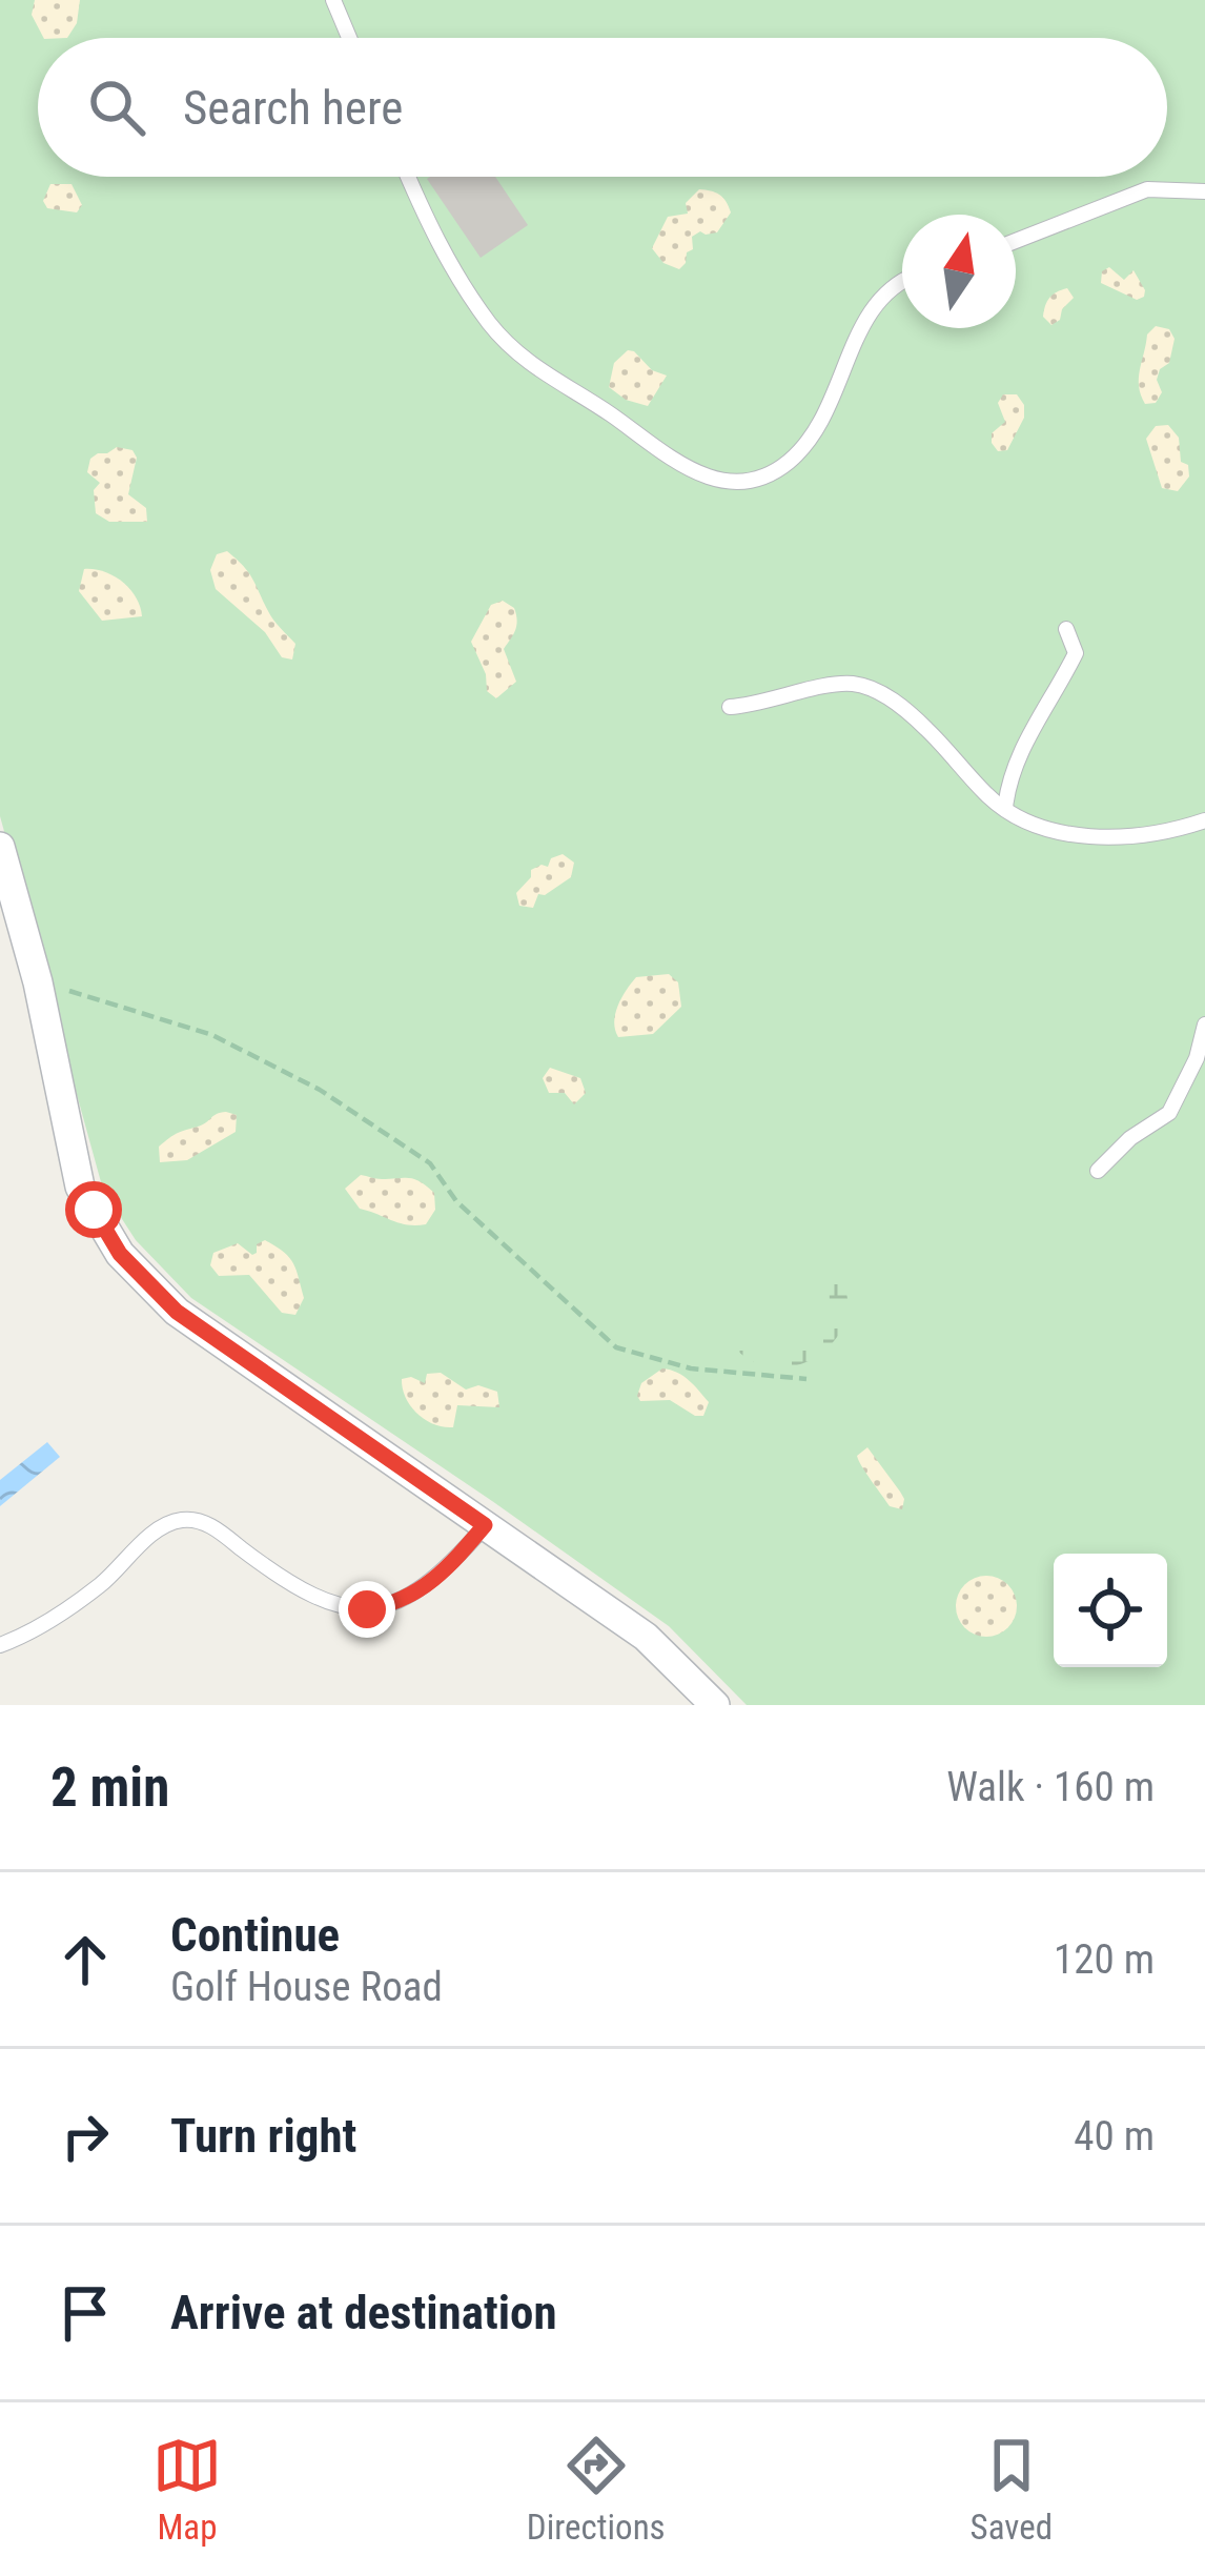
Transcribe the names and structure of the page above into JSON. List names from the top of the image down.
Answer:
{
  "north": "top",
  "page": {
    "search": "Search here",
    "heading": ["2 min", "Walk · 160 m"],
    "list": [
      ["Continue", "Golf House Road", "120 m"],
      ["Turn right", "40 m"],
      "Arrive at destination"
    ],
    "nav": ["Map", "Directions", "Saved"]
  }
}
